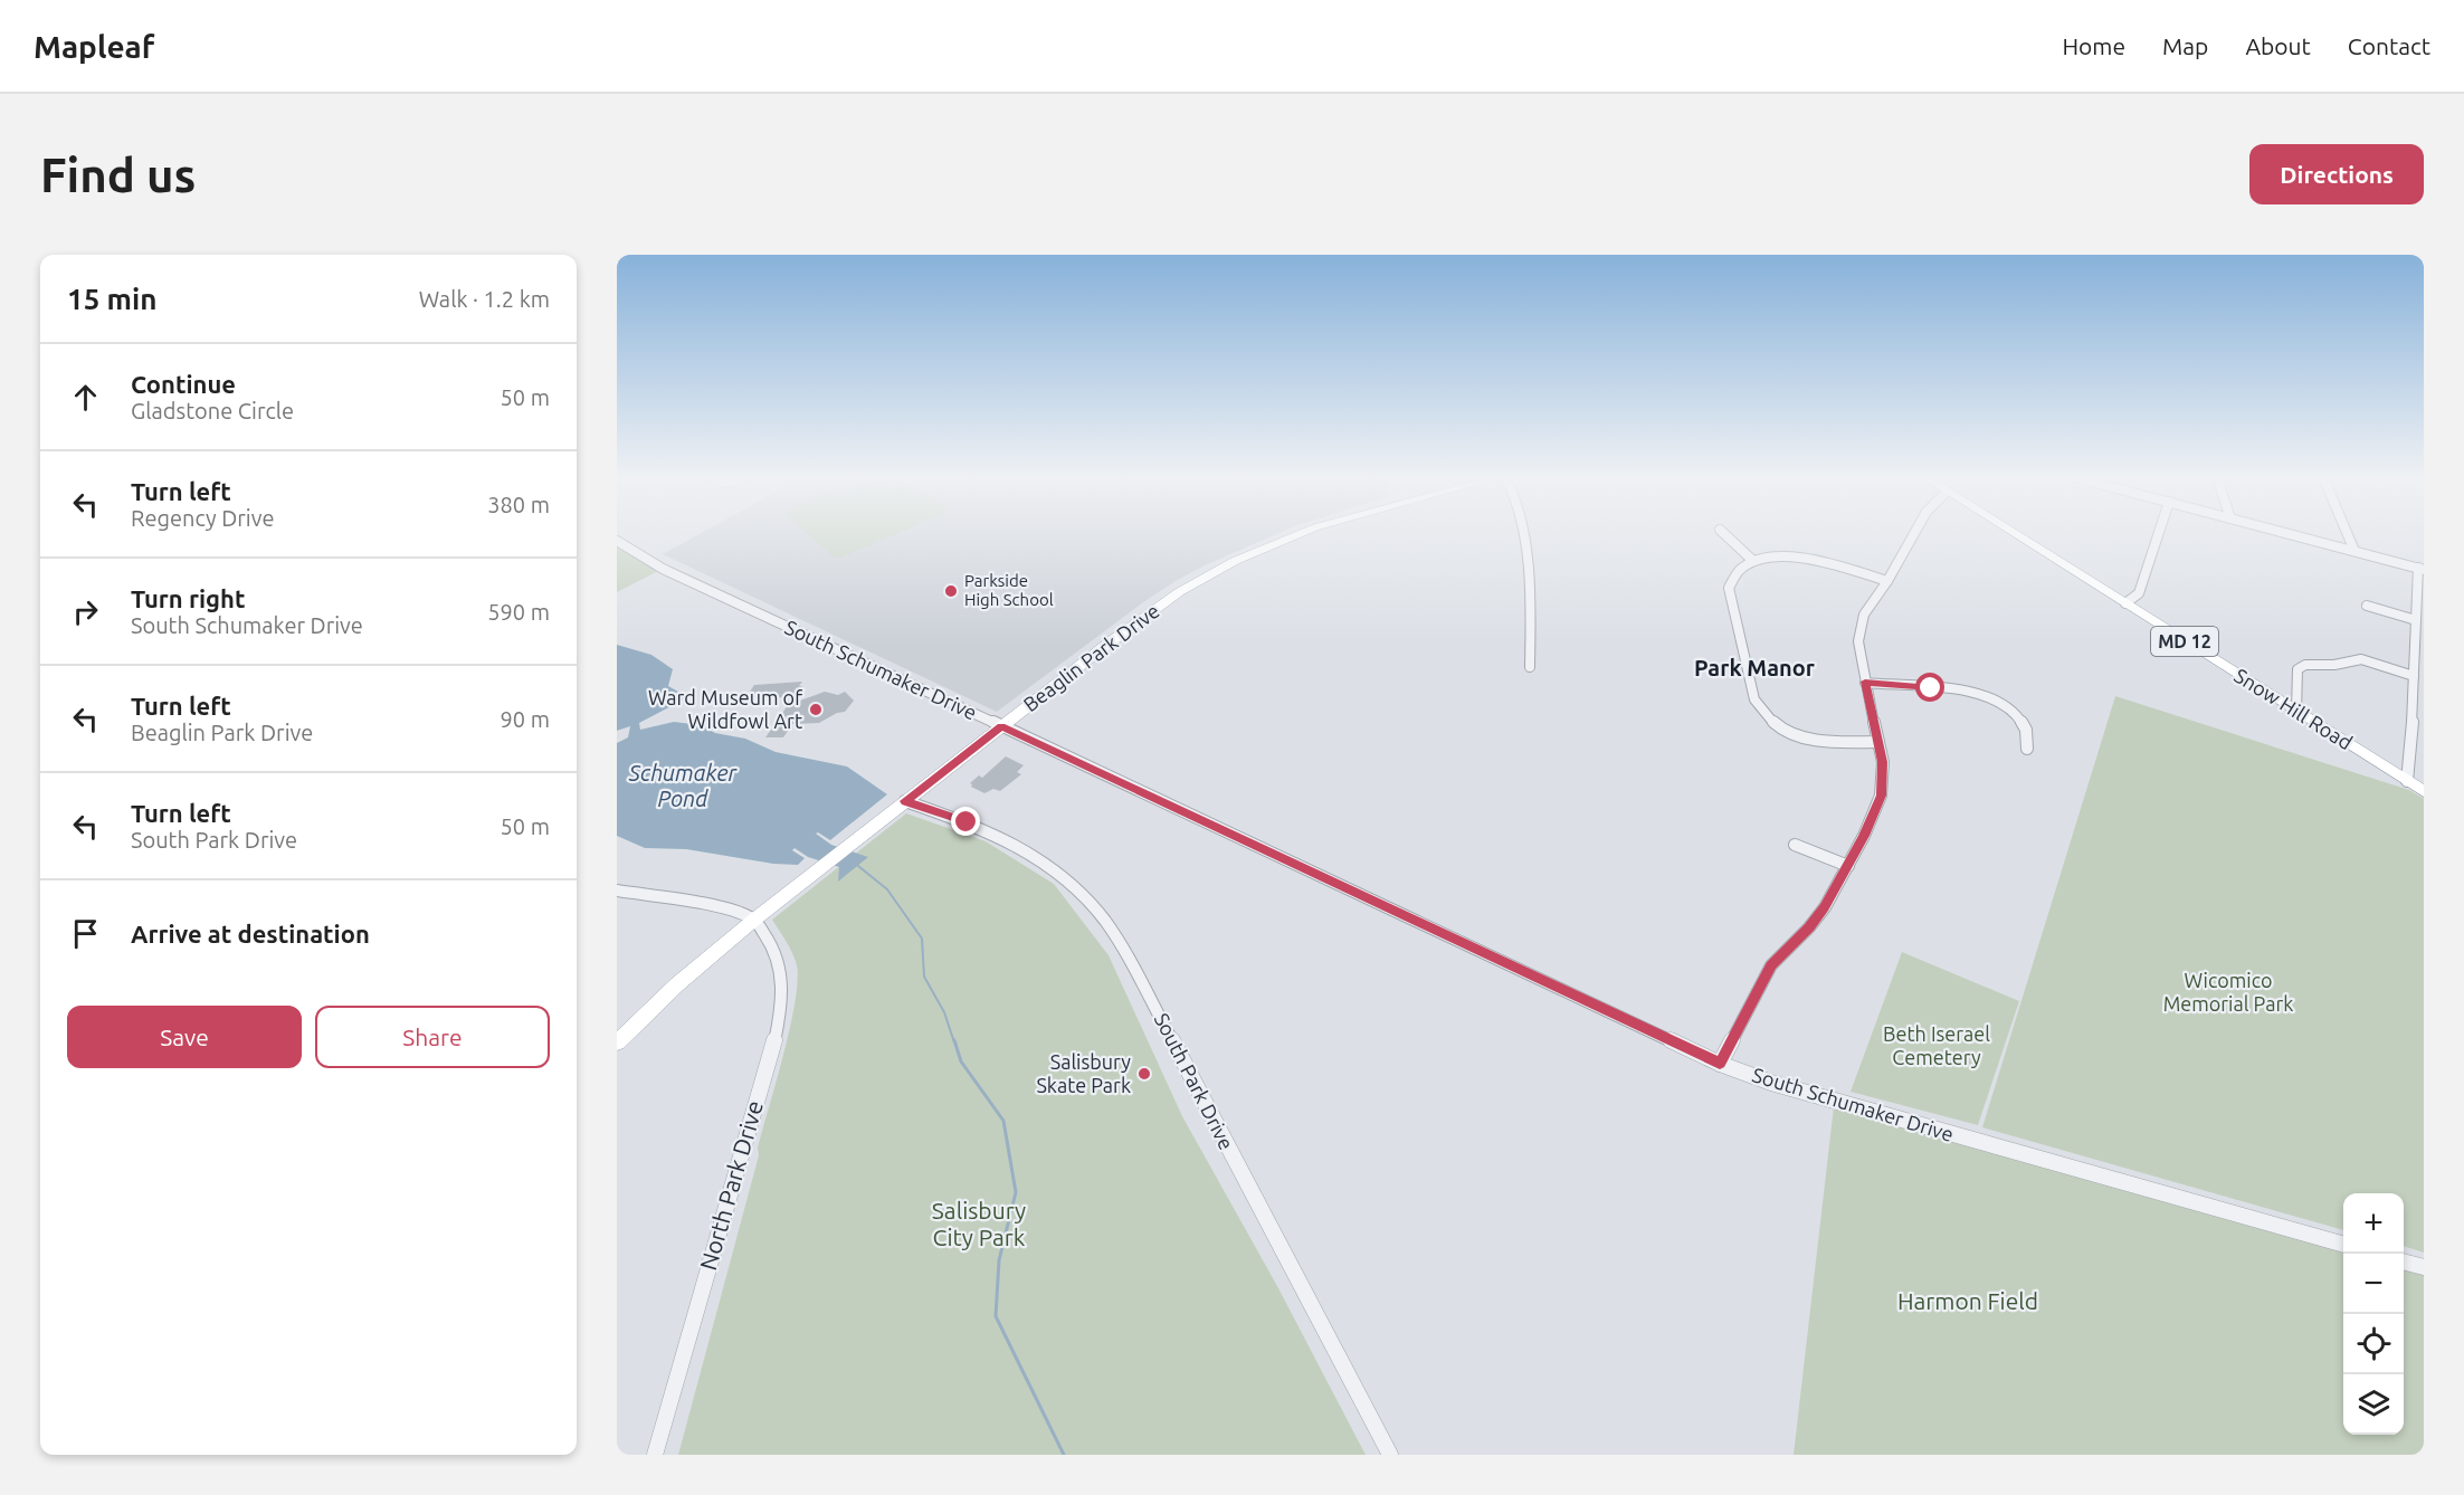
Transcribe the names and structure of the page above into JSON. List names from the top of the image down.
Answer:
{
  "streets": {
    "main road": ["MD 12", "Beaglin Park Drive", "Snow Hill Road"],
    "street": ["South Schumaker Drive", "South Park Drive", "North Park Drive"]
  },
  "crossings": [
    ["Beaglin Park Drive", "South Schumaker Drive"],
    ["Beaglin Park Drive", "South Park Drive"],
    ["Beaglin Park Drive", "North Park Drive"]
  ],
  "districts": ["Park Manor"],
  "water": ["Schumaker Pond"],
  "parks": [
    "Wicomico Memorial Park",
    "Beth Iserael Cemetery",
    "Salisbury City Park",
    "Harmon Field"
  ],
  "places": ["Parkside High School", "Ward Museum of Wildfowl Art", "Salisbury Skate Park"],
  "page": {
    "header": "Mapleaf",
    "nav": [
      "Home",
      "Map",
      "About",
      "Contact"
    ],
    "buttons": [
      "Directions",
      ["Save", "Share"]
    ],
    "title": "Find us",
    "heading": ["15 min", "Walk · 1.2 km"],
    "list": [
      ["Continue", "Gladstone Circle", "50 m"],
      ["Turn left", "Regency Drive", "380 m"],
      ["Turn right", "South Schumaker Drive", "590 m"],
      ["Turn left", "Beaglin Park Drive", "90 m"],
      ["Turn left", "South Park Drive", "50 m"],
      "Arrive at destination"
    ],
    "map_buttons": ["+", "−"]
  }
}
